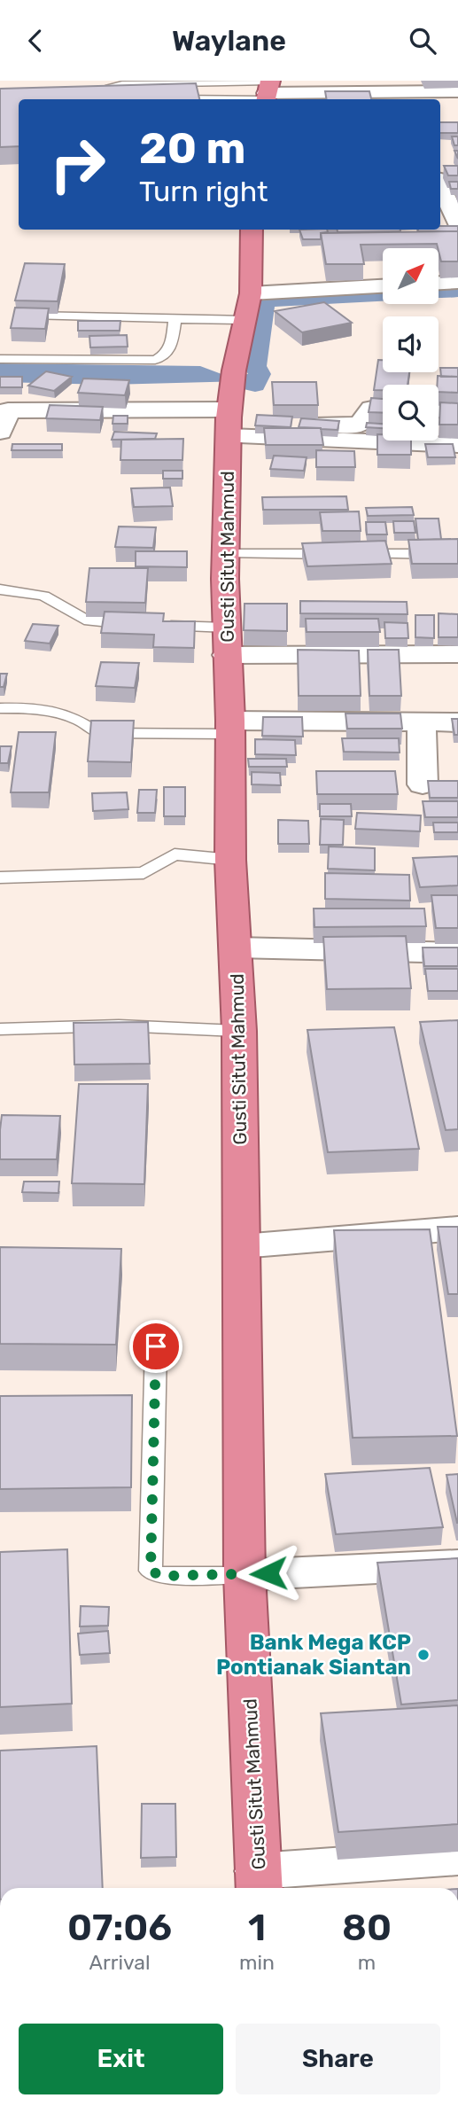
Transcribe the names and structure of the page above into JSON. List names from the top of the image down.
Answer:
{
  "streets": {
    "highway": ["Gusti Situt Mahmud"]
  },
  "places": ["Bank Mega KCP Pontianak Siantan"],
  "north": "top right",
  "page": {
    "header": "Waylane",
    "turn": ["20 m", "Turn right"],
    "eta": [
      "07:06",
      "Arrival",
      "1",
      "min",
      "80",
      "m"
    ],
    "buttons": ["Exit", "Share"]
  }
}
